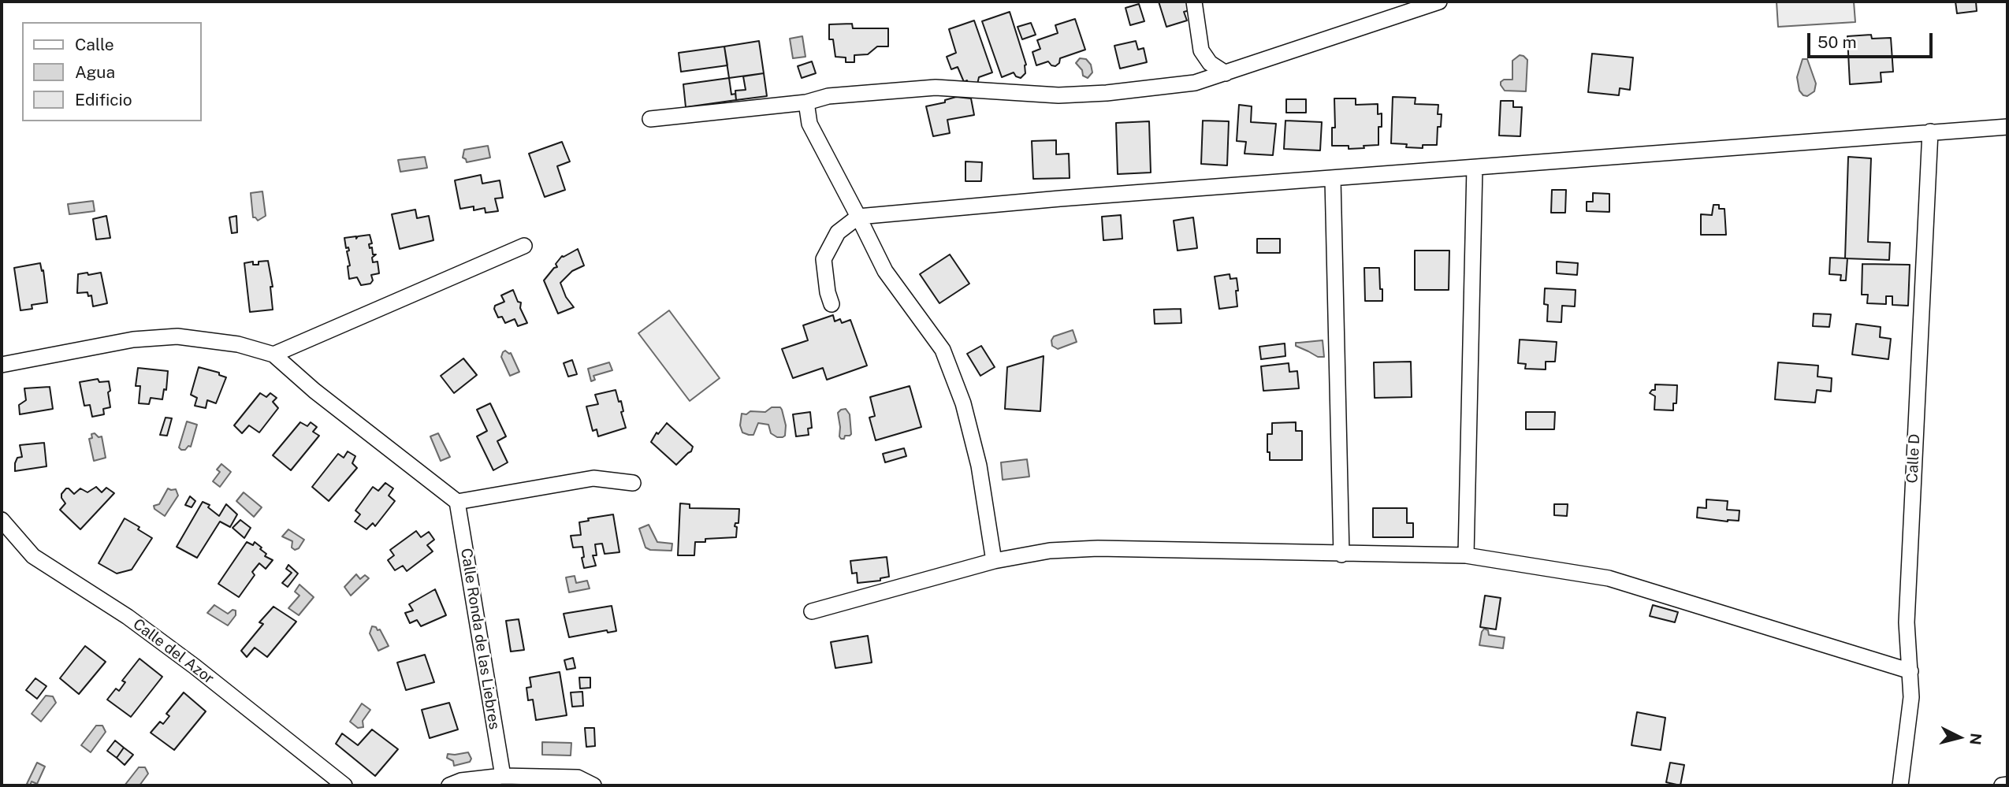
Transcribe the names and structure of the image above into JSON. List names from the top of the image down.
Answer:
{
  "streets": {
    "street": ["Calle D", "Calle Ronda de las Liebres", "Calle del Azor"]
  },
  "legend": ["Calle", "Agua", "Edificio"],
  "scale_bar": "50 m",
  "north": "right"
}
